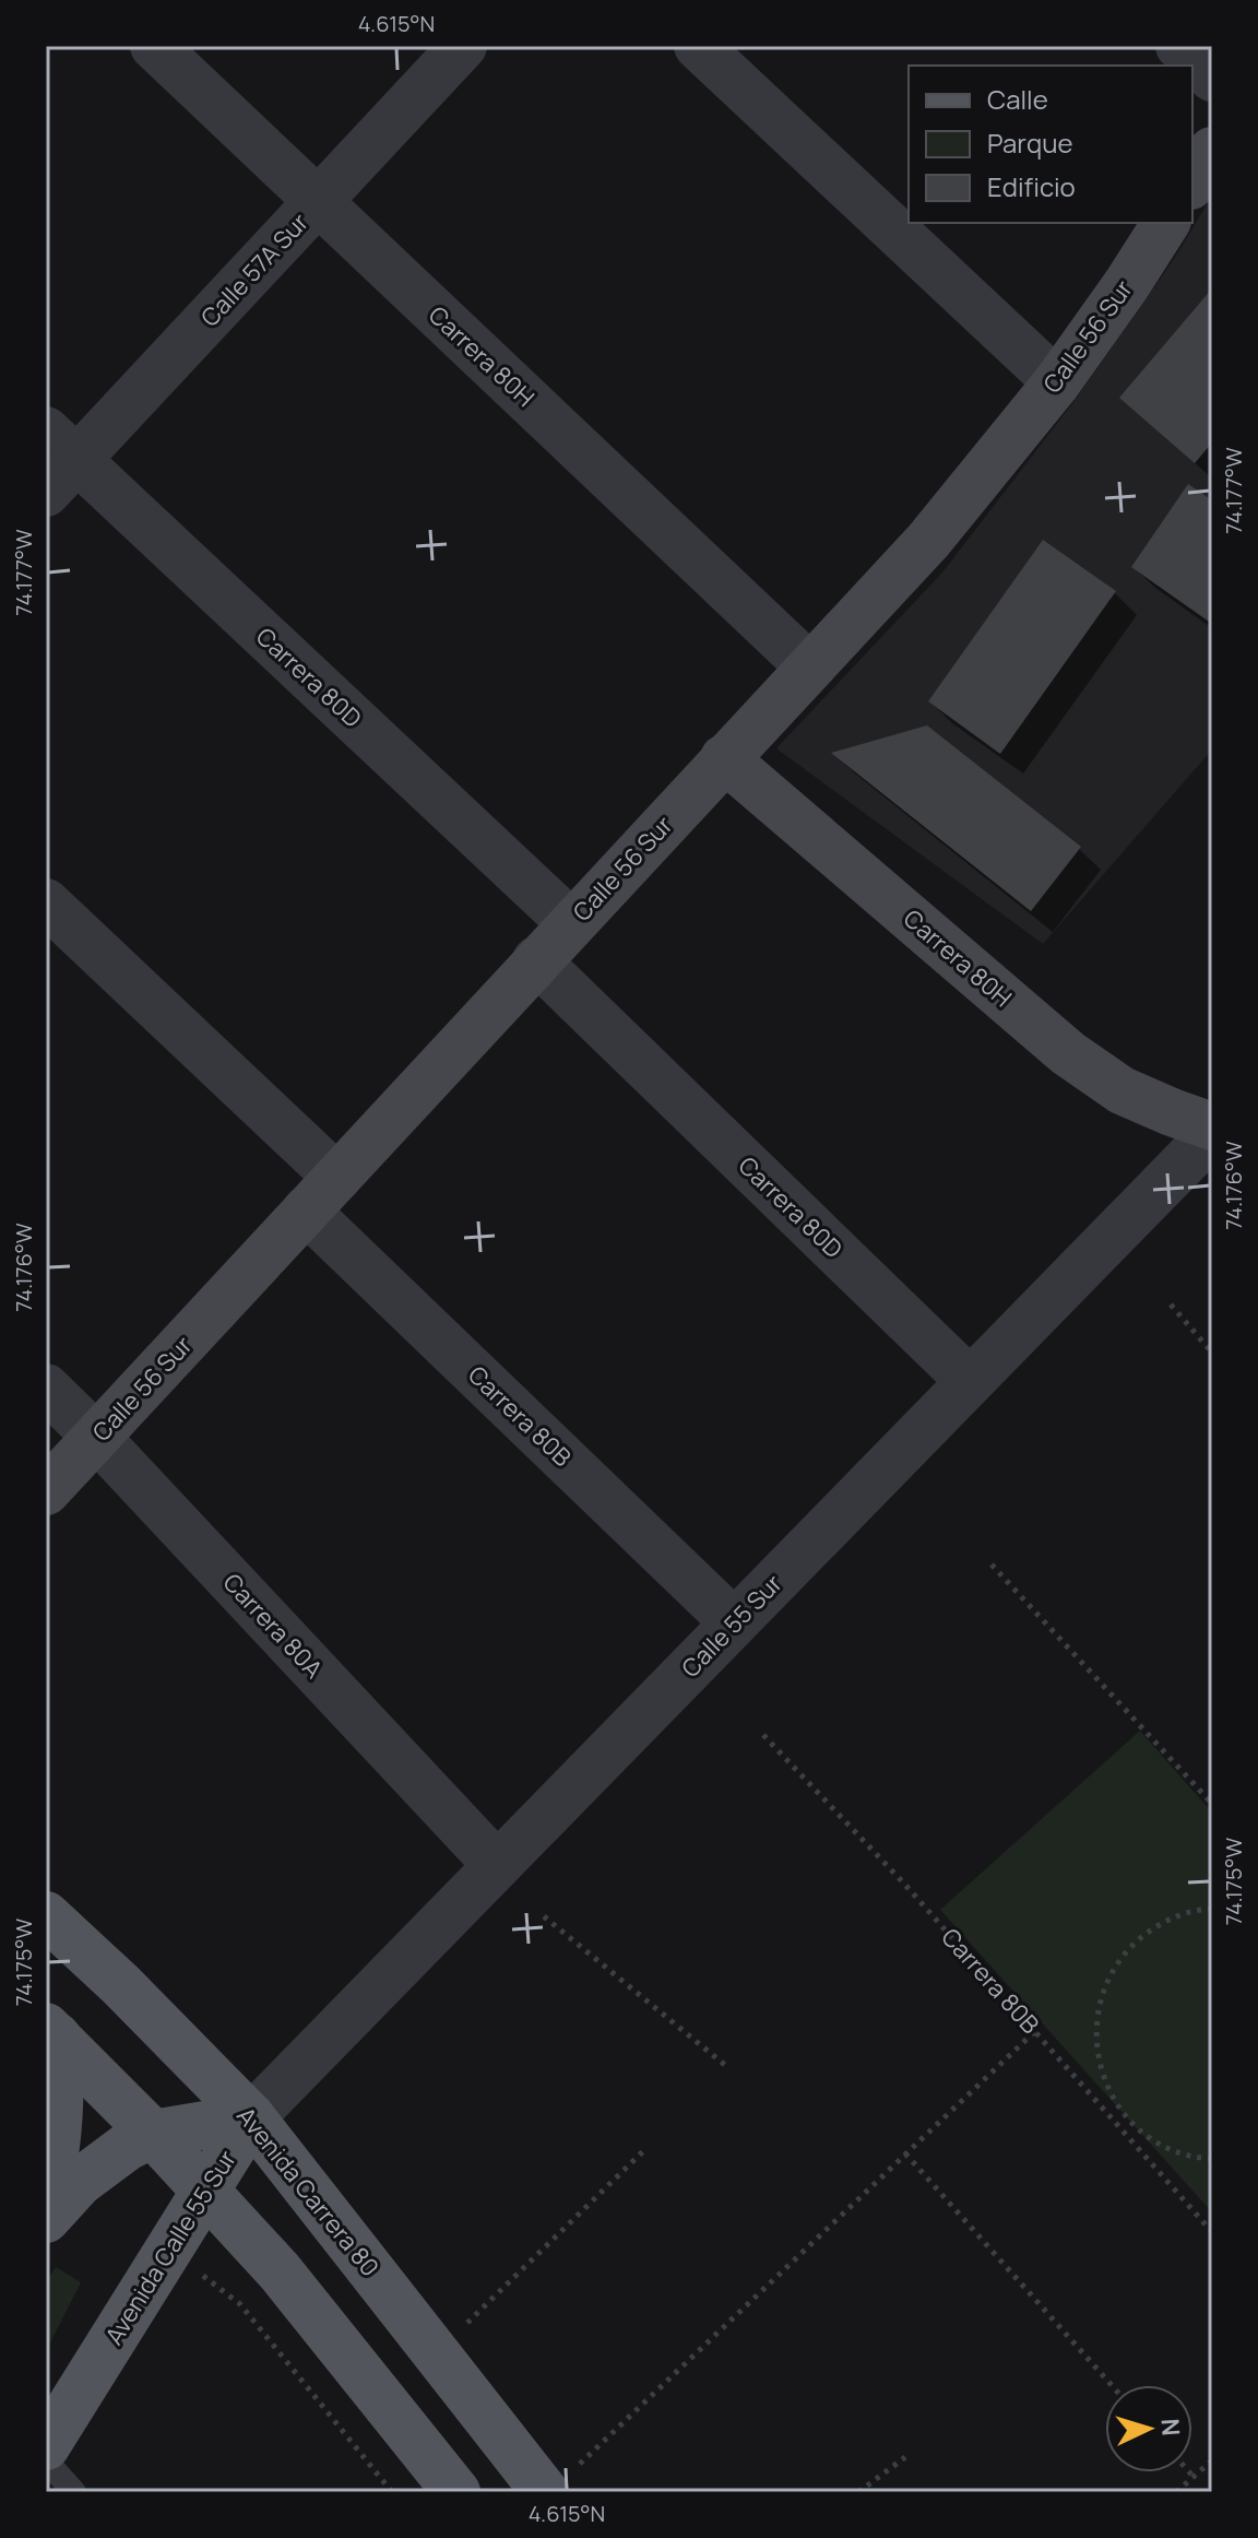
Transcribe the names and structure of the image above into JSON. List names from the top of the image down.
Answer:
{
  "streets": {
    "main road": ["Avenida Carrera 80", "Avenida Calle 55 Sur"],
    "street": [
      "Calle 57A Sur",
      "Calle 56 Sur",
      "Carrera 80H",
      "Carrera 80D",
      "Carrera 80B",
      "Carrera 80A",
      "Calle 55 Sur"
    ]
  },
  "crossings": [
    ["Calle 57A Sur", "Carrera 80H"],
    ["Calle 57A Sur", "Carrera 80D"],
    ["Calle 56 Sur", "Carrera 80H"],
    ["Calle 56 Sur", "Carrera 80D"],
    ["Calle 56 Sur", "Carrera 80B"],
    ["Calle 56 Sur", "Carrera 80A"],
    ["Carrera 80D", "Calle 55 Sur"],
    ["Carrera 80B", "Calle 55 Sur"],
    ["Carrera 80A", "Calle 55 Sur"],
    ["Calle 55 Sur", "Avenida Carrera 80"],
    ["Calle 55 Sur", "Avenida Calle 55 Sur"],
    ["Avenida Carrera 80", "Avenida Calle 55 Sur"]
  ],
  "legend": ["Calle", "Parque", "Edificio"],
  "north": "right",
  "coordinates": [
    "4.615°N",
    "74.177°W",
    "74.176°W",
    "74.175°W"
  ]
}
